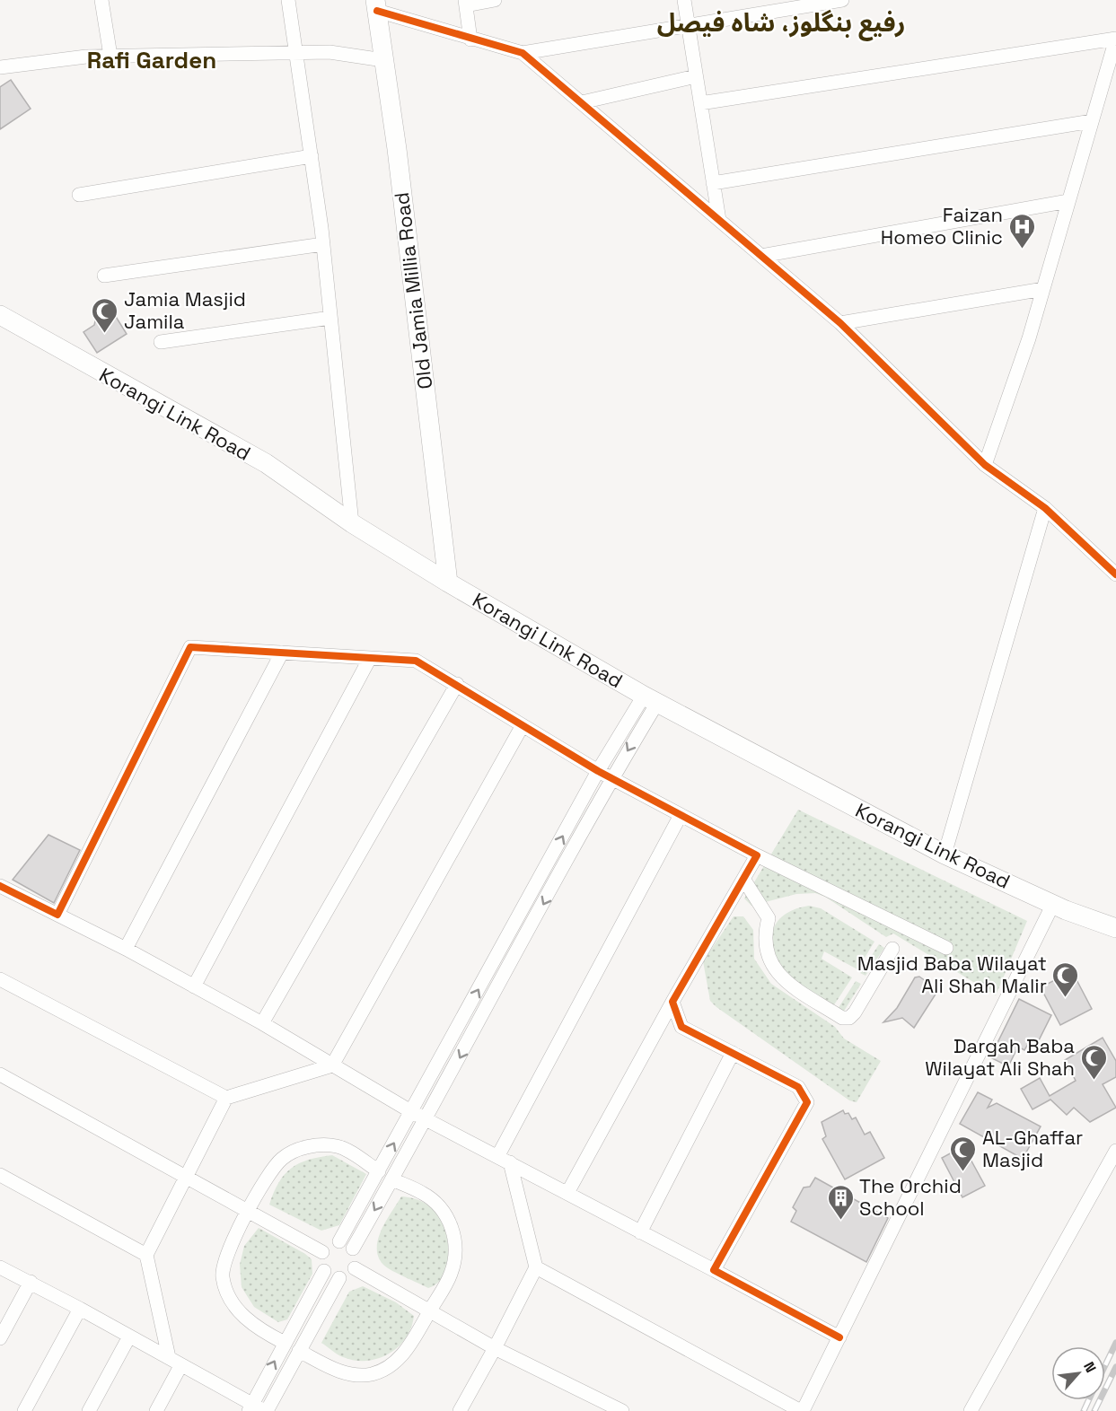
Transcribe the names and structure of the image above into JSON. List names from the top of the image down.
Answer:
{
  "streets": {
    "main road": ["Old Jamia Millia Road", "Korangi Link Road"]
  },
  "crossings": [
    ["Old Jamia Millia Road", "Korangi Link Road"]
  ],
  "districts": ["رفیع بنگلوز، شاہ فیصل", "Rafi Garden"],
  "places": {
    "hospital": ["Faizan Homeo Clinic"],
    "mosque": [
      "Jamia Masjid Jamila",
      "Masjid Baba Wilayat Ali Shah Malir",
      "Dargah Baba Wilayat Ali Shah",
      "AL-Ghaffar Masjid"
    ],
    "building": ["The Orchid School"]
  },
  "north": "top right"
}
